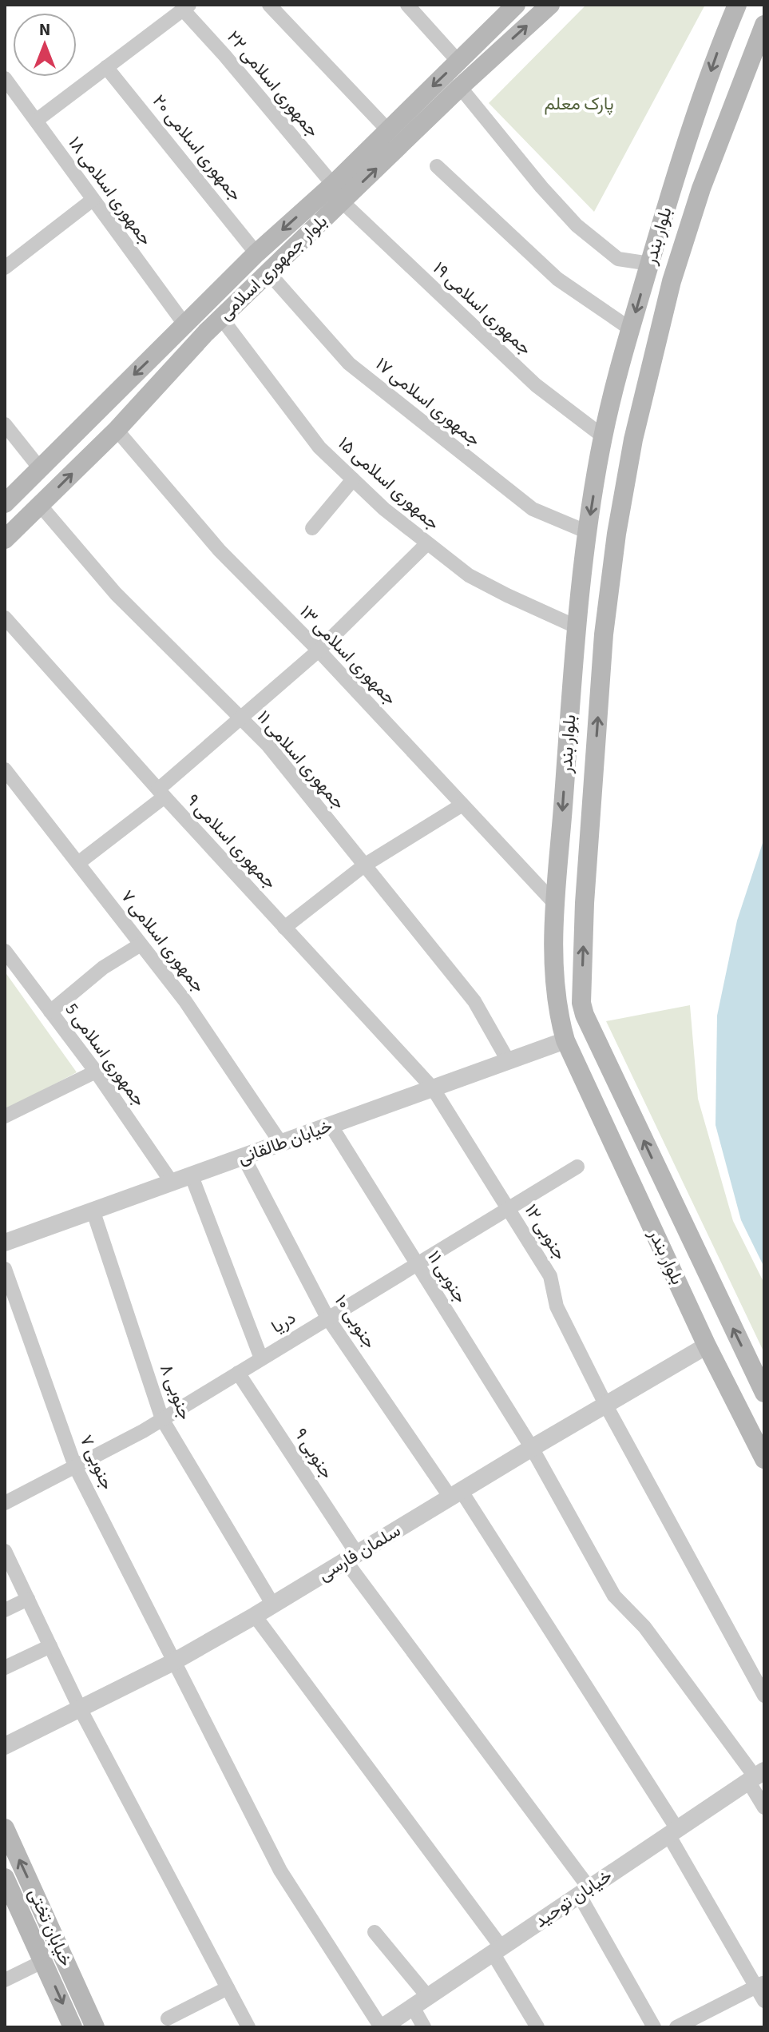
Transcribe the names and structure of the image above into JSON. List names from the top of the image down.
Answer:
{
  "streets": {
    "main road": ["بلوار بندر", "بلوار جمهوری اسلامی", "خیابان تختی"],
    "street": [
      "جمهوری اسلامی ۲۲",
      "جمهوری اسلامی ۲۰",
      "جمهوری اسلامی ۱۸",
      "جمهوری اسلامی ۱۹",
      "جمهوری اسلامی ۱۷",
      "جمهوری اسلامی ۱۵",
      "جمهوری اسلامی ۱۳",
      "جمهوری اسلامی ۱۱",
      "جمهوری اسلامی ۹",
      "جمهوری اسلامی ۷",
      "جمهوری اسلامی 5",
      "خیابان طالقانی",
      "۱۲ جنوبی",
      "۱۱ جنوبی",
      "۱۰ جنوبی",
      "دریا",
      "۸ جنوبی",
      "۹ جنوبی",
      "۷ جنوبی",
      "سلمان فارسی",
      "خیابان توحید"
    ]
  },
  "crossings": [
    ["جمهوری اسلامی ۲۲", "بلوار جمهوری اسلامی"],
    ["جمهوری اسلامی ۲۲", "جمهوری اسلامی ۱۹"],
    ["جمهوری اسلامی ۲۰", "بلوار جمهوری اسلامی"],
    ["جمهوری اسلامی ۱۸", "بلوار جمهوری اسلامی"],
    ["بلوار بندر", "جمهوری اسلامی ۱۹"],
    ["بلوار بندر", "جمهوری اسلامی ۱۷"],
    ["بلوار بندر", "جمهوری اسلامی ۱۵"],
    ["بلوار بندر", "جمهوری اسلامی ۱۳"],
    ["بلوار بندر", "خیابان طالقانی"],
    ["بلوار بندر", "سلمان فارسی"],
    ["بلوار جمهوری اسلامی", "جمهوری اسلامی ۱۹"],
    ["بلوار جمهوری اسلامی", "جمهوری اسلامی ۱۷"],
    ["بلوار جمهوری اسلامی", "جمهوری اسلامی ۱۵"],
    ["بلوار جمهوری اسلامی", "جمهوری اسلامی ۱۳"],
    ["بلوار جمهوری اسلامی", "جمهوری اسلامی ۱۱"],
    ["جمهوری اسلامی ۱۱", "خیابان طالقانی"],
    ["جمهوری اسلامی ۹", "خیابان طالقانی"],
    ["جمهوری اسلامی ۹", "۱۲ جنوبی"],
    ["جمهوری اسلامی ۷", "خیابان طالقانی"],
    ["جمهوری اسلامی 5", "خیابان طالقانی"],
    ["خیابان طالقانی", "۱۲ جنوبی"],
    ["خیابان طالقانی", "۱۱ جنوبی"],
    ["خیابان طالقانی", "۱۰ جنوبی"],
    ["خیابان طالقانی", "۸ جنوبی"],
    ["۱۲ جنوبی", "دریا"],
    ["۱۲ جنوبی", "سلمان فارسی"],
    ["۱۱ جنوبی", "دریا"],
    ["۱۱ جنوبی", "سلمان فارسی"],
    ["۱۱ جنوبی", "خیابان توحید"],
    ["۱۰ جنوبی", "دریا"],
    ["۱۰ جنوبی", "سلمان فارسی"],
    ["۱۰ جنوبی", "خیابان توحید"],
    ["دریا", "۸ جنوبی"],
    ["دریا", "۹ جنوبی"],
    ["دریا", "۷ جنوبی"],
    ["۸ جنوبی", "سلمان فارسی"],
    ["۹ جنوبی", "سلمان فارسی"],
    ["۹ جنوبی", "خیابان توحید"],
    ["۷ جنوبی", "سلمان فارسی"],
    ["۷ جنوبی", "خیابان توحید"]
  ],
  "parks": ["پارک معلم"],
  "north": "top"
}
